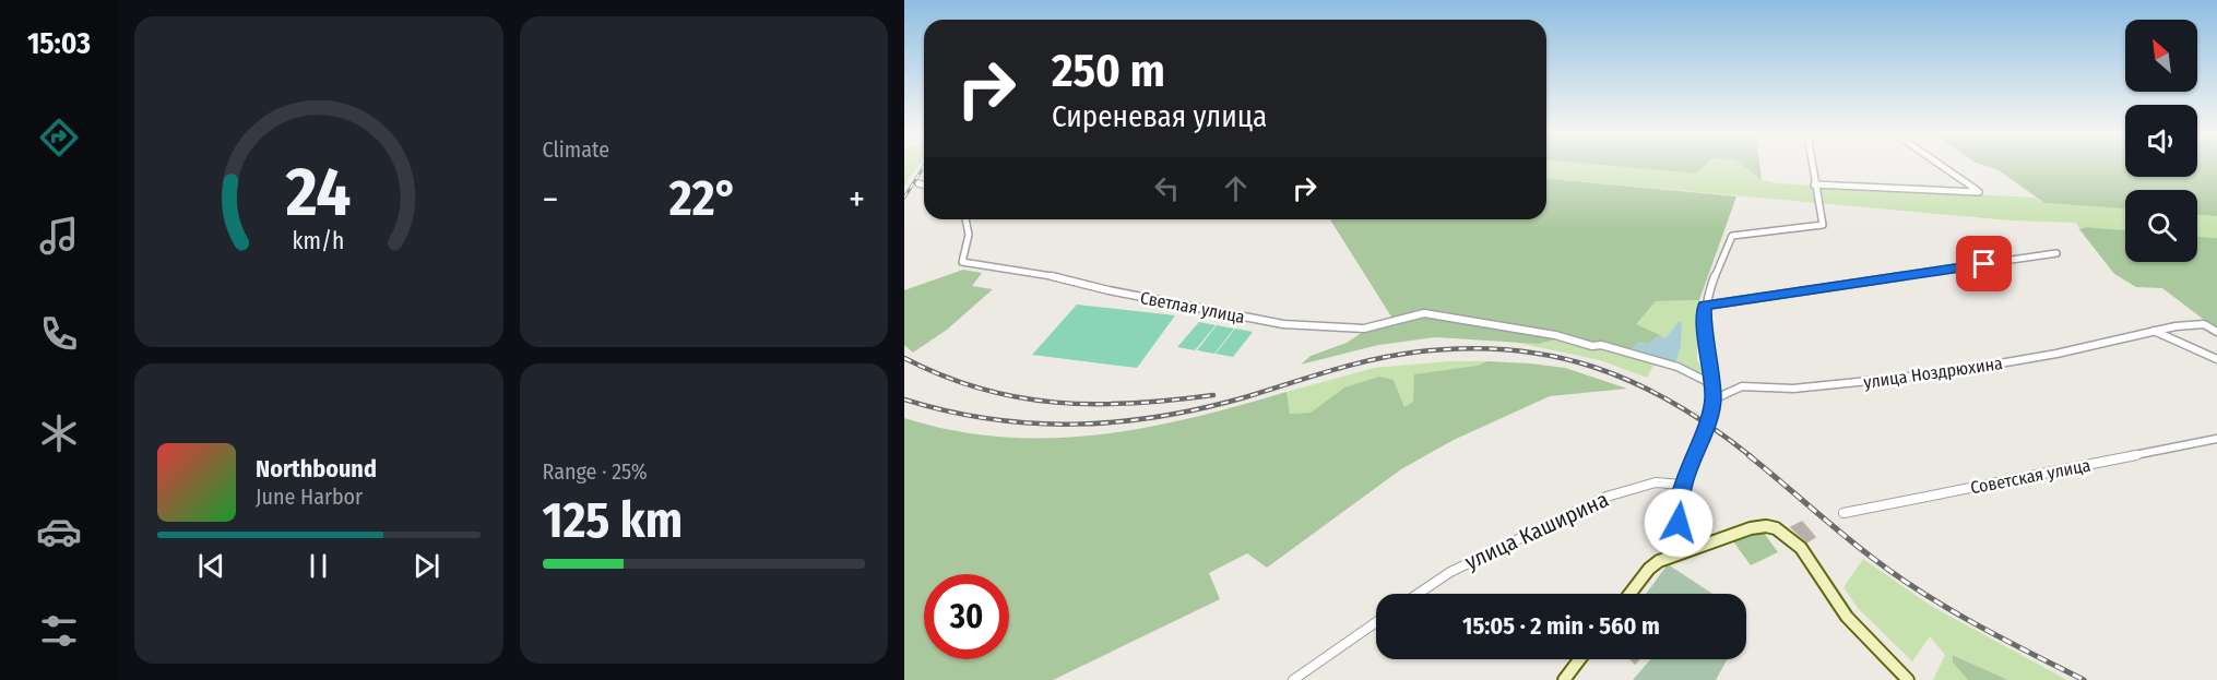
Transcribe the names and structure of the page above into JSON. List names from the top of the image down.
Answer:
{
  "streets": {
    "street": [
      "Светлая улица",
      "улица Ноздрюхина",
      "Советская улица",
      "улица Каширина"
    ]
  },
  "north": "top left",
  "page": {
    "tabs": "15:03",
    "tile": [
      "Climate",
      ["Range · 25%", "125 km"]
    ],
    "turn": ["250 m", "Сиреневая улица"],
    "heat": ["−", "22°", "+"],
    "song": ["Northbound", "June Harbor"],
    "limit": "30",
    "trip": "15:05 · 2 min · 560 m",
    "gauge": ["24", "km/h"]
  }
}
